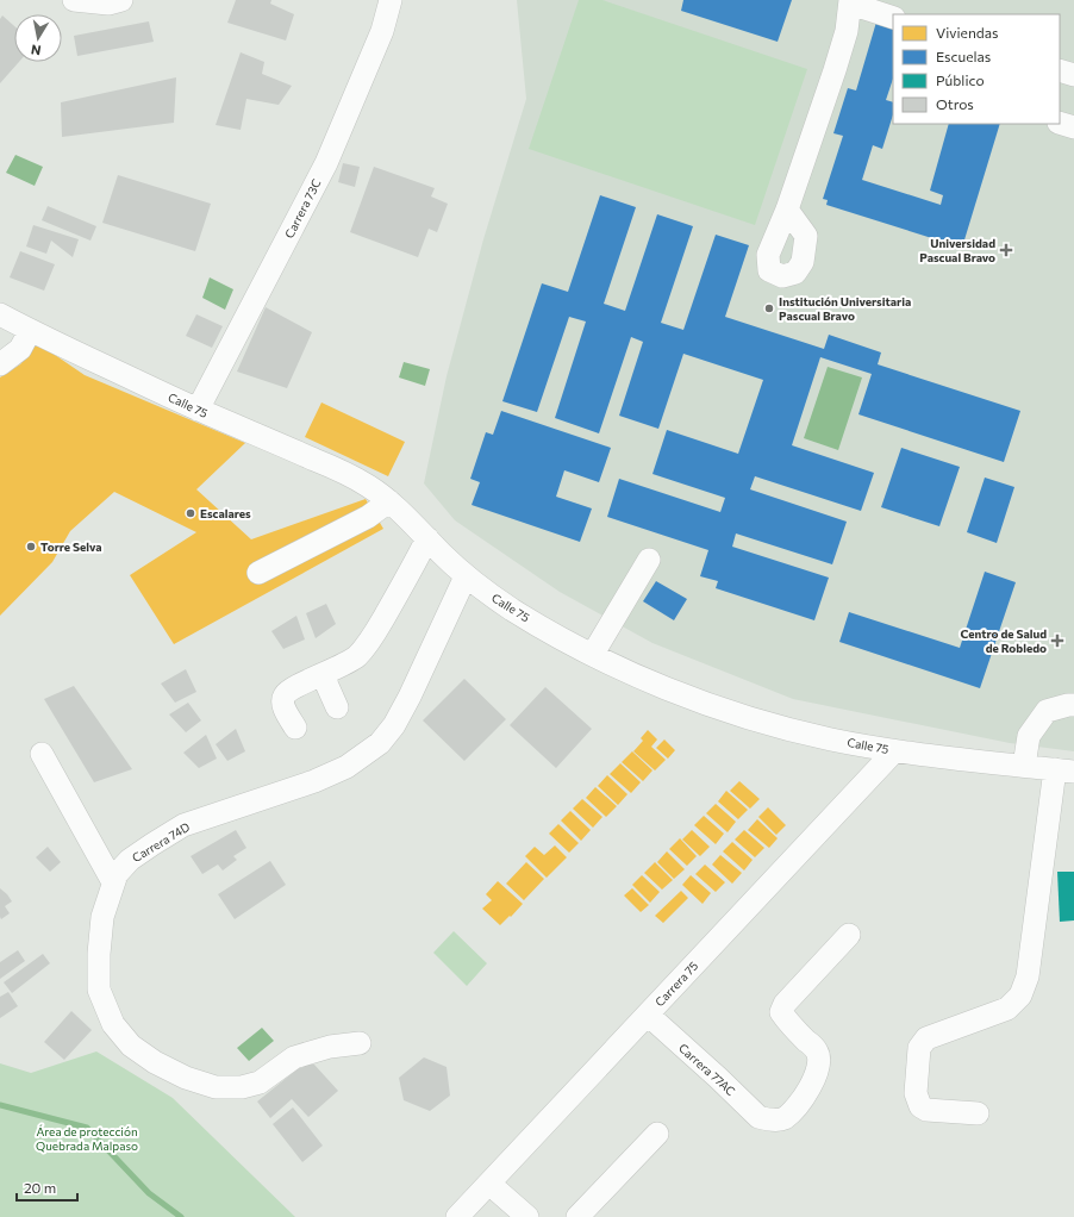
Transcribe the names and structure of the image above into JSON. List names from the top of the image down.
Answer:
{
  "streets": {
    "street": [
      "Carrera 73C",
      "Calle 75",
      "Carrera 74D",
      "Carrera 75",
      "Carrera 77AC"
    ]
  },
  "crossings": [
    ["Carrera 73C", "Calle 75"],
    ["Calle 75", "Carrera 74D"],
    ["Calle 75", "Carrera 75"],
    ["Carrera 75", "Carrera 77AC"]
  ],
  "parks": ["Área de protección Quebrada Malpaso"],
  "places": {
    "health": ["Universidad Pascual Bravo", "Centro de Salud de Robledo"],
    "other": ["Institución Universitaria Pascual Bravo", "Escalares", "Torre Selva"]
  },
  "legend": [
    "Viviendas",
    "Escuelas",
    "Público",
    "Otros"
  ],
  "scale_bar": "20 m",
  "north": "bottom"
}
